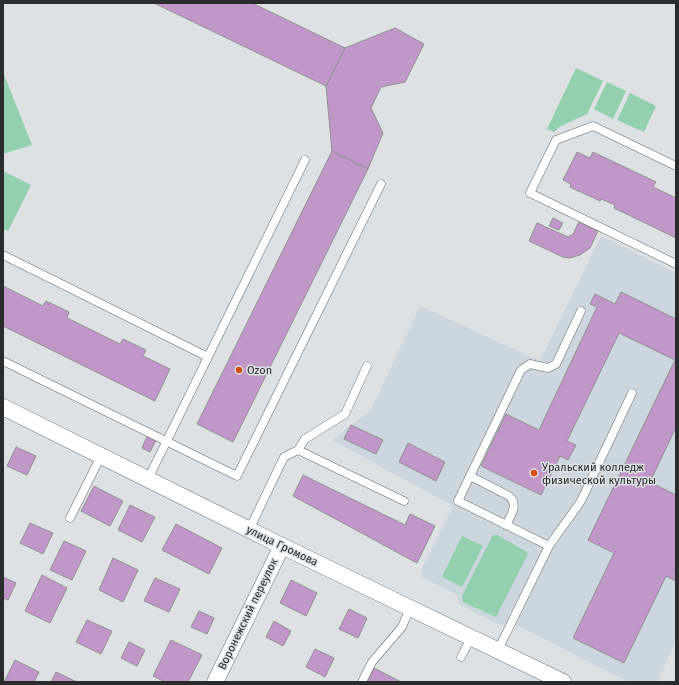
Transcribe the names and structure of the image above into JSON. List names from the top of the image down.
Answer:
{
  "streets": {
    "street": ["улица Громова", "Воронежский переулок"]
  },
  "crossings": [
    ["улица Громова", "Воронежский переулок"]
  ],
  "places": ["Ozon", "Уральский колледж физической культуры"]
}
